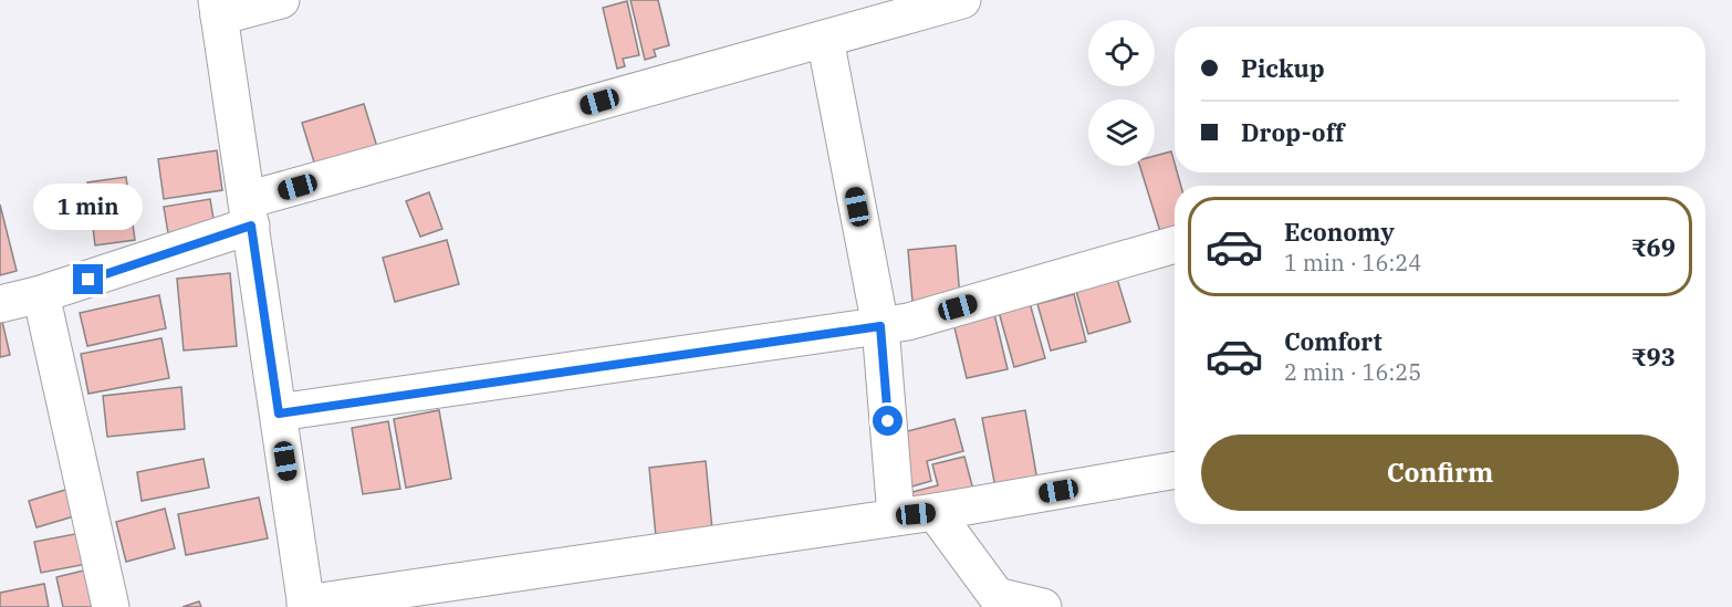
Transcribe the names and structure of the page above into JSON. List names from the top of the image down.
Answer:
{
  "page": {
    "banner": ["Pickup", "Drop-off"],
    "bubble": "1 min",
    "list": [
      {
        "name": "Economy",
        "note": "1 min · 16:24",
        "value": "₹69"
      },
      {
        "name": "Comfort",
        "note": "2 min · 16:25",
        "value": "₹93"
      }
    ],
    "buttons": "Confirm"
  }
}
